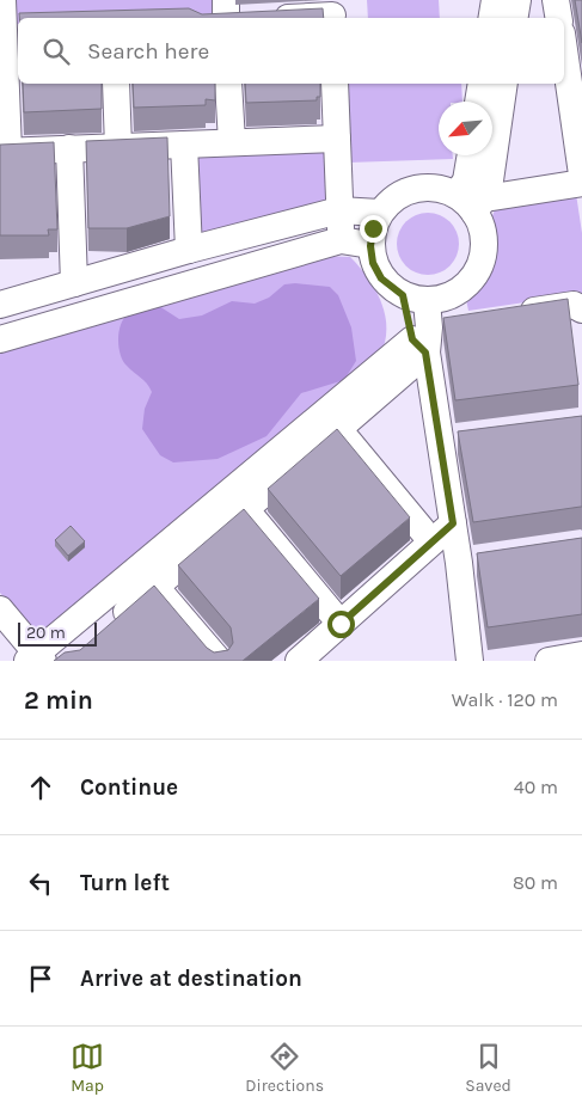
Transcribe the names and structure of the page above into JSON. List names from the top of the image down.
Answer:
{
  "scale_bar": "20 m",
  "north": "bottom left",
  "page": {
    "search": "Search here",
    "scale": "20 m",
    "heading": ["2 min", "Walk · 120 m"],
    "list": [
      ["Continue", "40 m"],
      ["Turn left", "80 m"],
      "Arrive at destination"
    ],
    "nav": ["Map", "Directions", "Saved"]
  }
}
